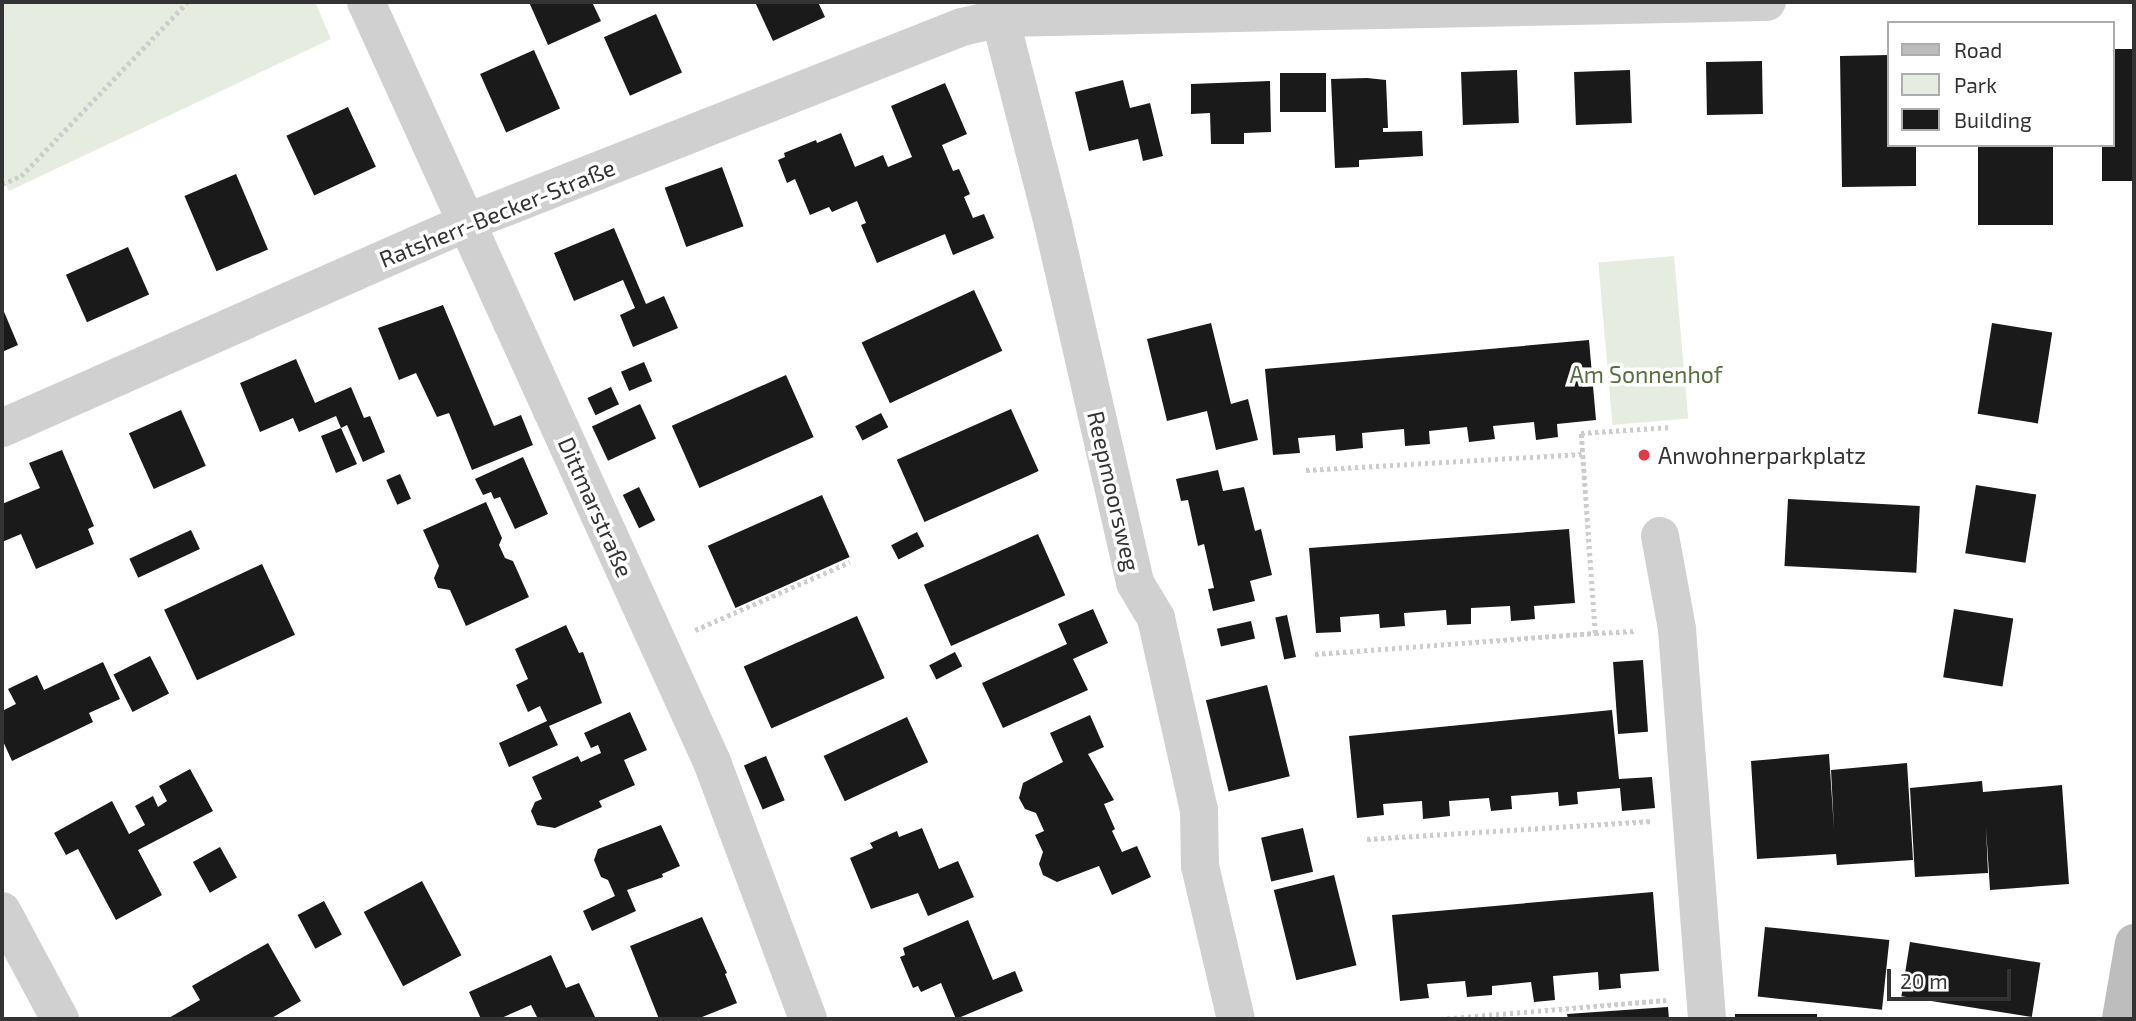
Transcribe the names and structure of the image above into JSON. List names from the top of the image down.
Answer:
{
  "streets": {
    "street": ["Ratsherr-Becker-Straße", "Reepmoorsweg", "Dittmarstraße"]
  },
  "crossings": [
    ["Ratsherr-Becker-Straße", "Reepmoorsweg"],
    ["Ratsherr-Becker-Straße", "Dittmarstraße"]
  ],
  "parks": ["Am Sonnenhof"],
  "places": ["Anwohnerparkplatz"],
  "legend": ["Road", "Park", "Building"],
  "scale_bar": "20 m"
}
